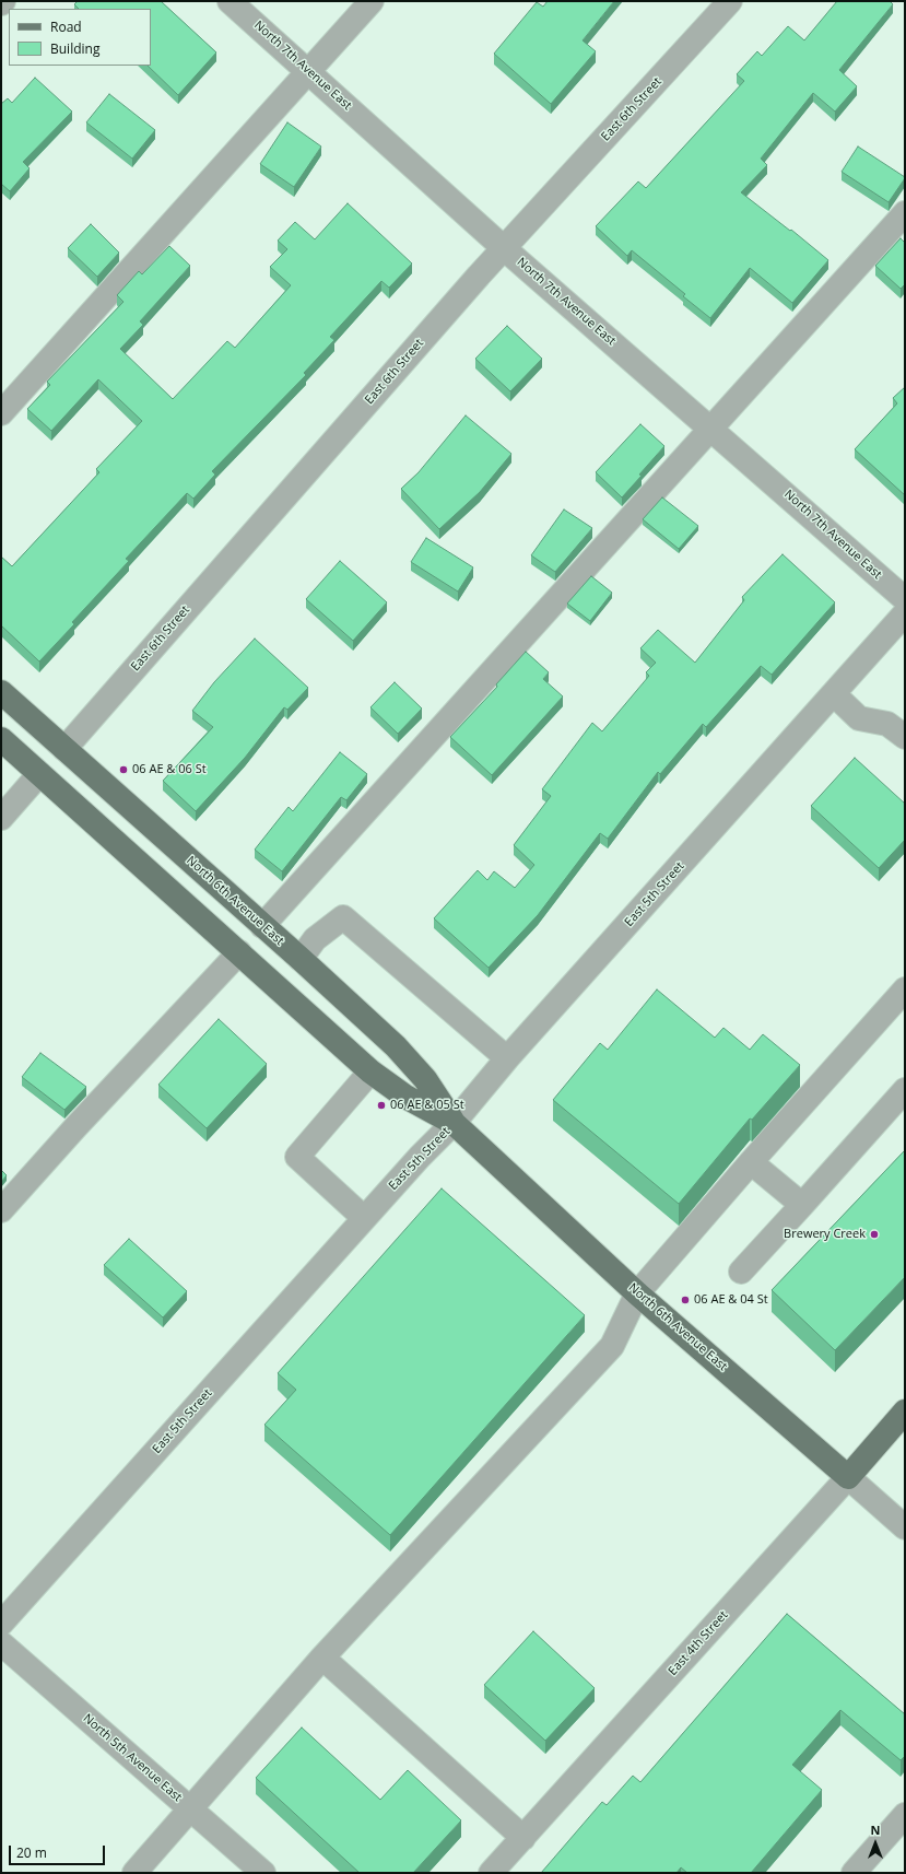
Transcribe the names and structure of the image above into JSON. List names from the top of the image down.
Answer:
{
  "streets": {
    "main road": ["North 6th Avenue East", "East 4th Street"],
    "street": [
      "North 7th Avenue East",
      "East 6th Street",
      "East 5th Street",
      "North 5th Avenue East"
    ]
  },
  "crossings": [
    ["North 7th Avenue East", "East 6th Street"],
    ["East 6th Street", "North 6th Avenue East"],
    ["East 5th Street", "North 6th Avenue East"],
    ["North 6th Avenue East", "East 4th Street"]
  ],
  "places": [
    "06 AE & 06 St",
    "06 AE & 05 St",
    "Brewery Creek",
    "06 AE & 04 St"
  ],
  "legend": ["Road", "Building"],
  "scale_bar": "20 m",
  "north": "top"
}
